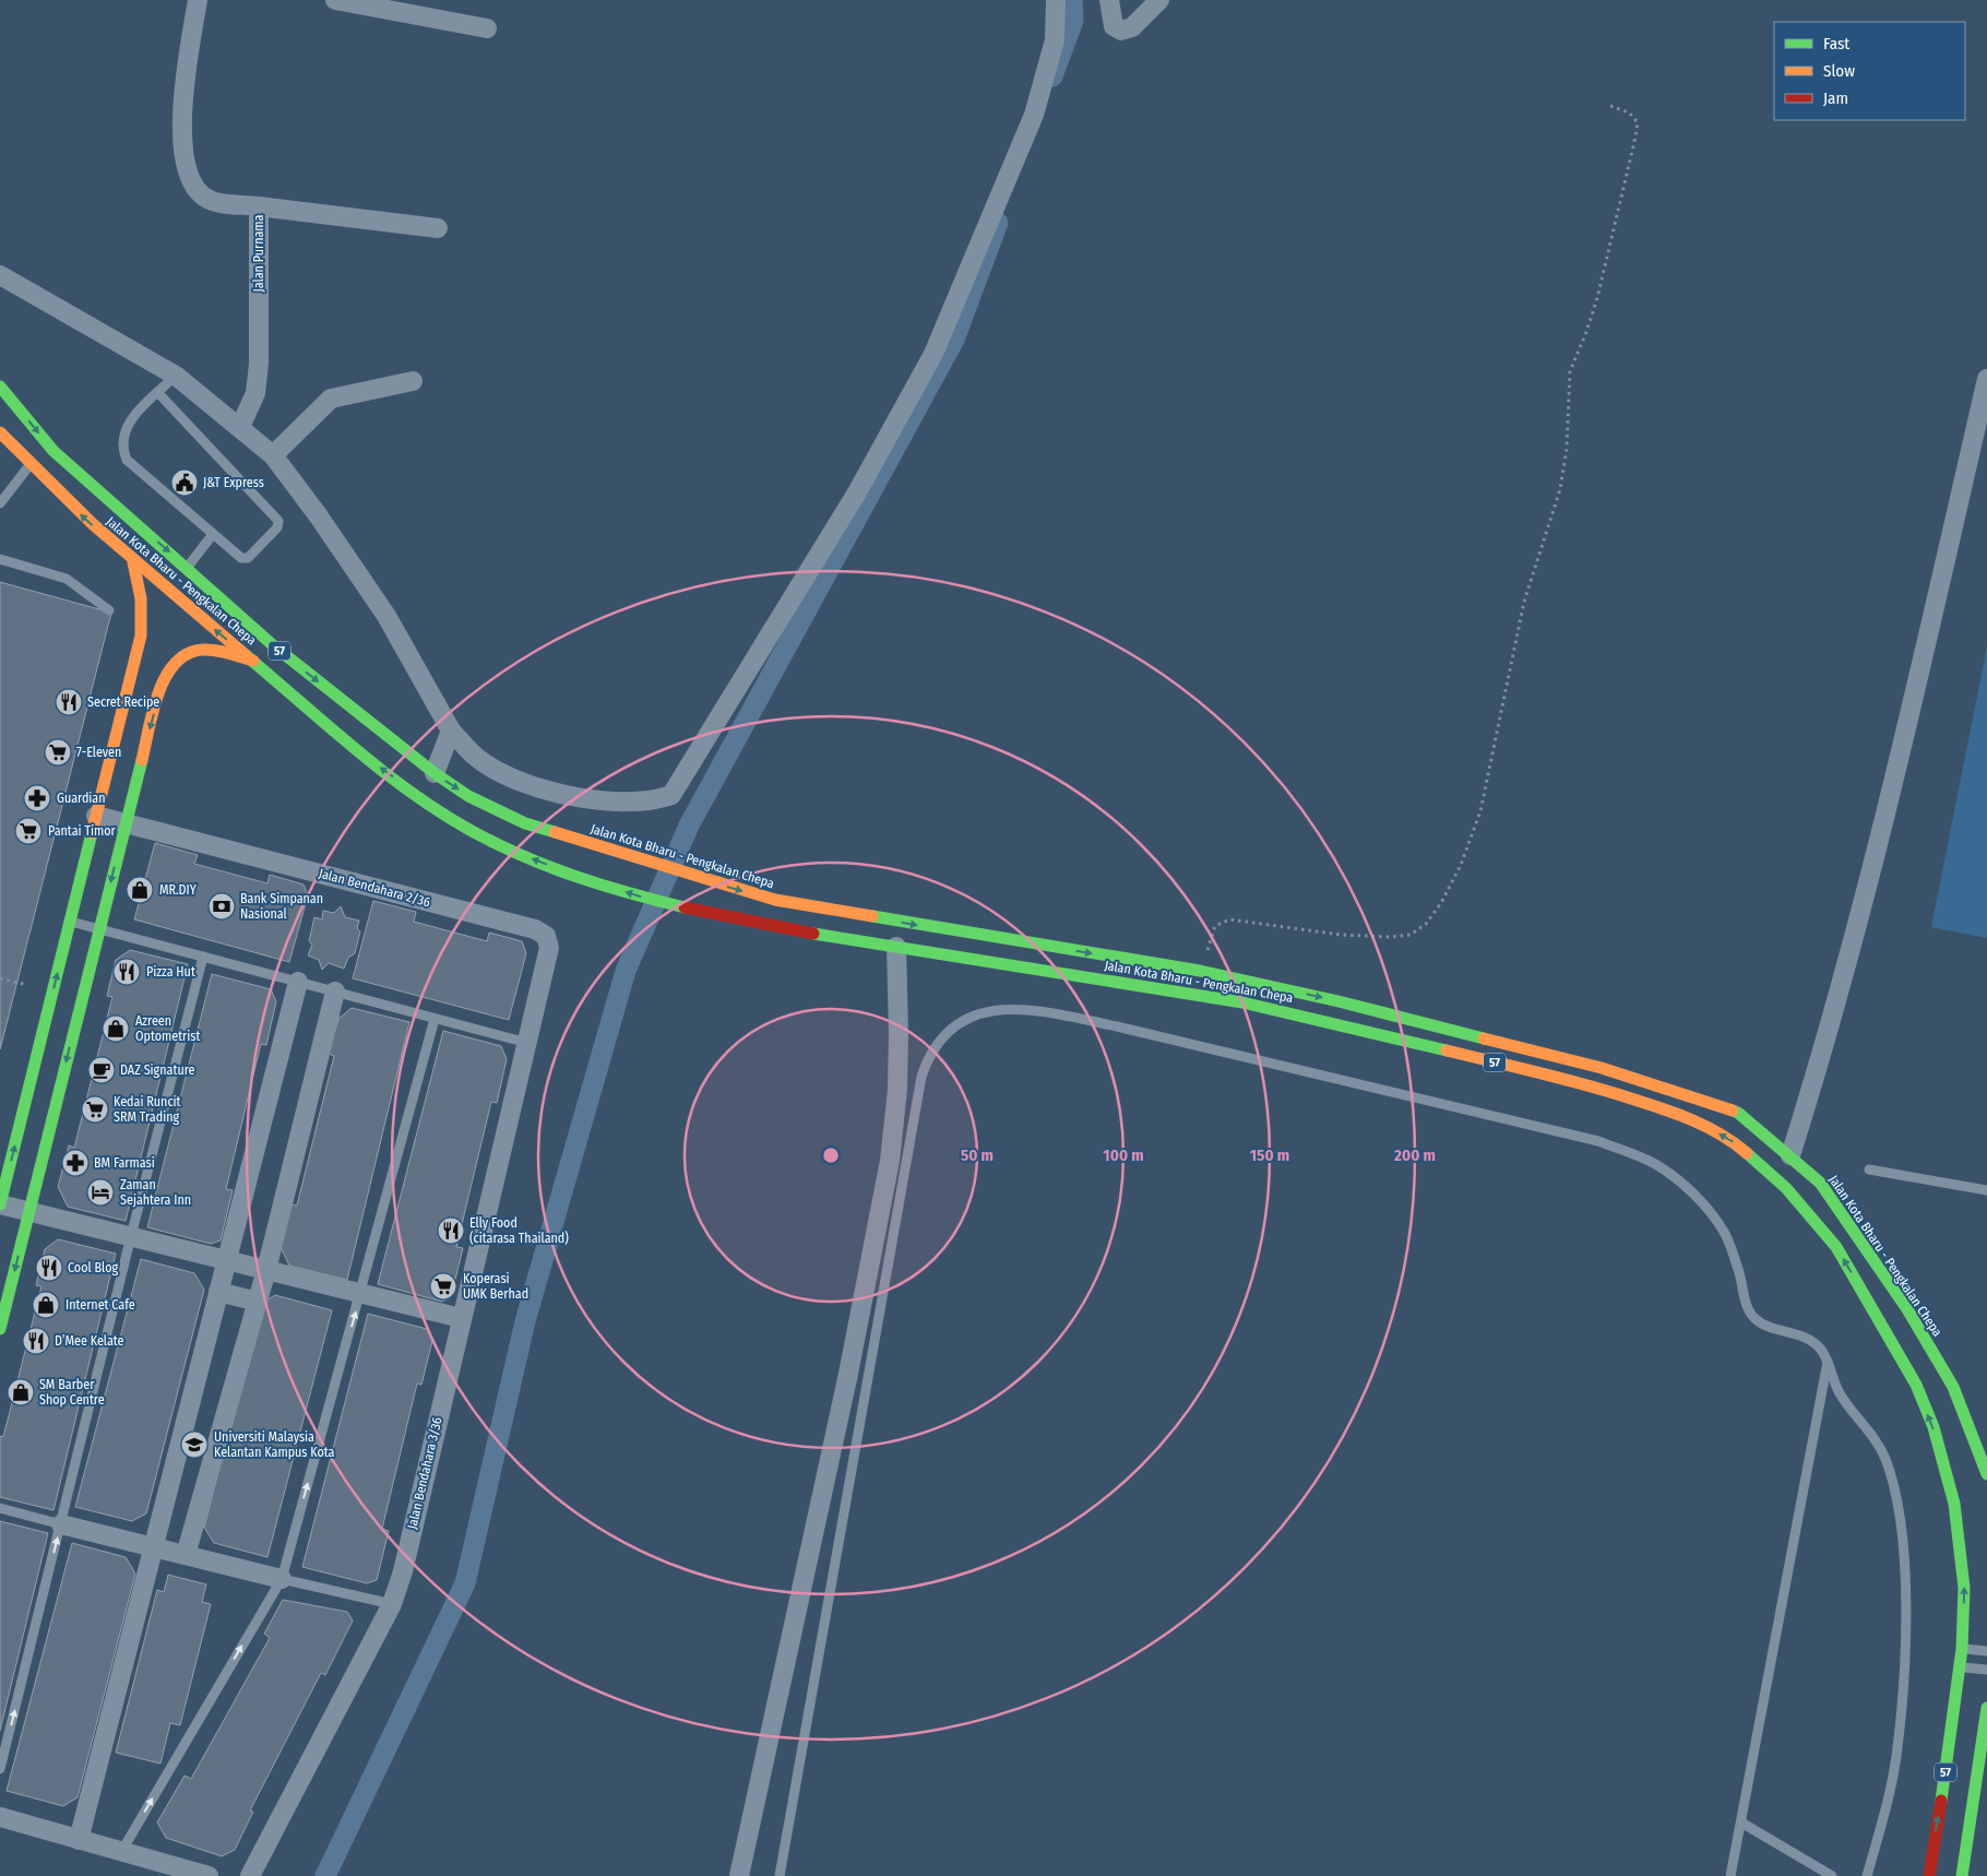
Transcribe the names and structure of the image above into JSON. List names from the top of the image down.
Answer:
{
  "streets": {
    "main road": ["Jalan Kota Bharu - Pengkalan Chepa", "57"],
    "street": ["Jalan Purnama", "Jalan Bendahara 2/36", "Jalan Bendahara 3/36"]
  },
  "crossings": [
    ["Jalan Bendahara 2/36", "Jalan Bendahara 3/36"]
  ],
  "places": {
    "public building": ["J&T Express"],
    "restaurant": [
      "Secret Recipe",
      "Pizza Hut",
      "Elly Food (citarasa Thailand)",
      "Cool Blog",
      "D’Mee Kelate"
    ],
    "supermarket": [
      "7-Eleven",
      "Pantai Timor",
      "Kedai Runcit SRM Trading",
      "Koperasi UMK Berhad"
    ],
    "pharmacy": ["Guardian", "BM Farmasi"],
    "shop": [
      "MR.DIY",
      "Azreen Optometrist",
      "Internet Cafe",
      "SM Barber Shop Centre"
    ],
    "bank": ["Bank Simpanan Nasional"],
    "cafe": ["DAZ Signature"],
    "hotel": ["Zaman Sejahtera Inn"],
    "school or university": ["Universiti Malaysia Kelantan Kampus Kota"]
  },
  "legend": ["Fast", "Slow", "Jam"],
  "rings": [
    "50 m",
    "100 m",
    "150 m",
    "200 m"
  ]
}
